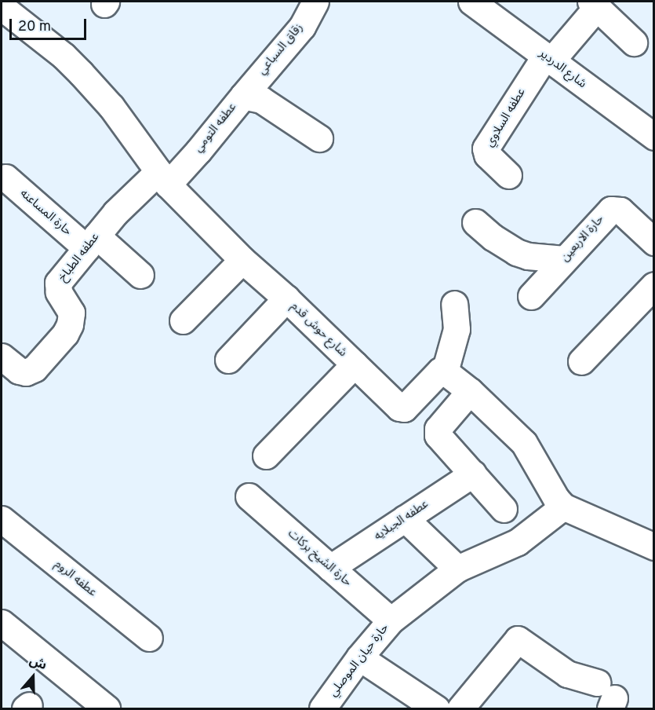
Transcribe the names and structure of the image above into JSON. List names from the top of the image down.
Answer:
{
  "streets": {
    "street": [
      "زقاق السباعي",
      "شارع الدردير",
      "عطفه السلاوي",
      "عطفه التومي",
      "حارة المساعنه",
      "حارة الاربعين",
      "عطفه الطباخ",
      "شارع حوش قدم",
      "عطفه الجبلايه",
      "حارة الشيخ بركات",
      "عطفه الروم",
      "حارة حيان الموصلي"
    ]
  },
  "crossings": [
    ["زقاق السباعي", "عطفه التومي"],
    ["شارع الدردير", "عطفه السلاوي"],
    ["عطفه التومي", "عطفه الطباخ"],
    ["عطفه التومي", "شارع حوش قدم"],
    ["حارة المساعنه", "عطفه الطباخ"],
    ["عطفه الطباخ", "شارع حوش قدم"],
    ["عطفه الجبلايه", "حارة الشيخ بركات"],
    ["حارة الشيخ بركات", "حارة حيان الموصلي"]
  ],
  "scale_bar": "20 m",
  "north": "top"
}
